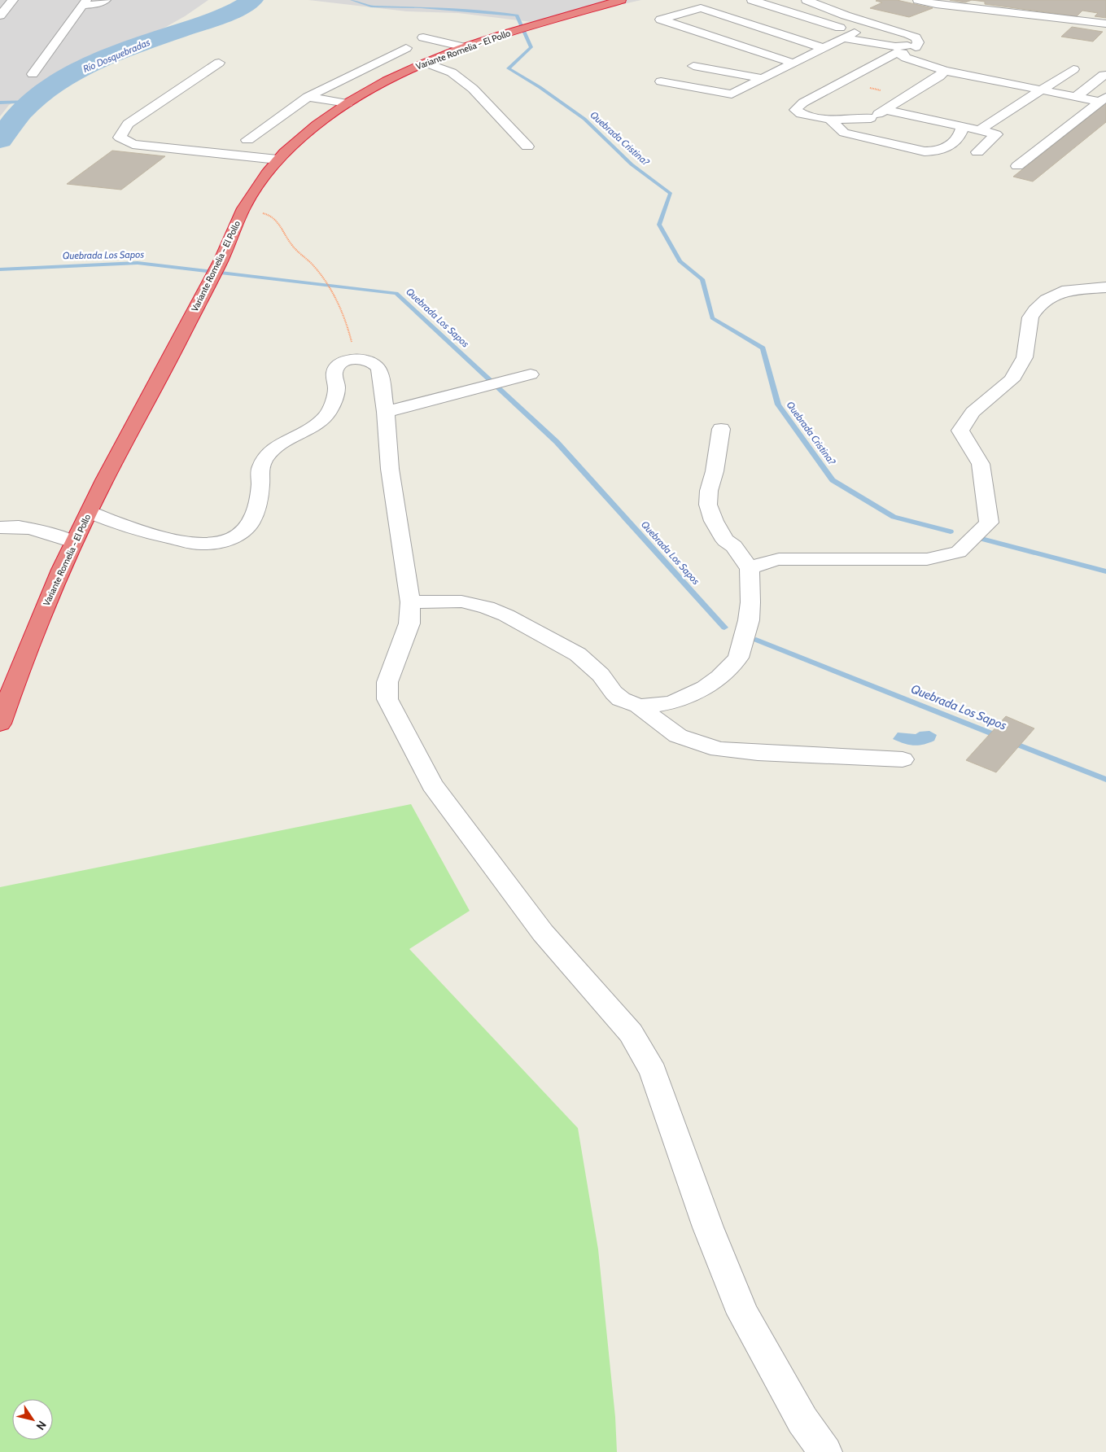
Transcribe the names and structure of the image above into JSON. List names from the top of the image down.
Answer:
{
  "streets": {
    "highway": ["Variante Romelia - El Pollo"]
  },
  "water": ["Río Dosquebradas", "Quebrada Cristina?", "Quebrada Los Sapos"],
  "north": "bottom right"
}
